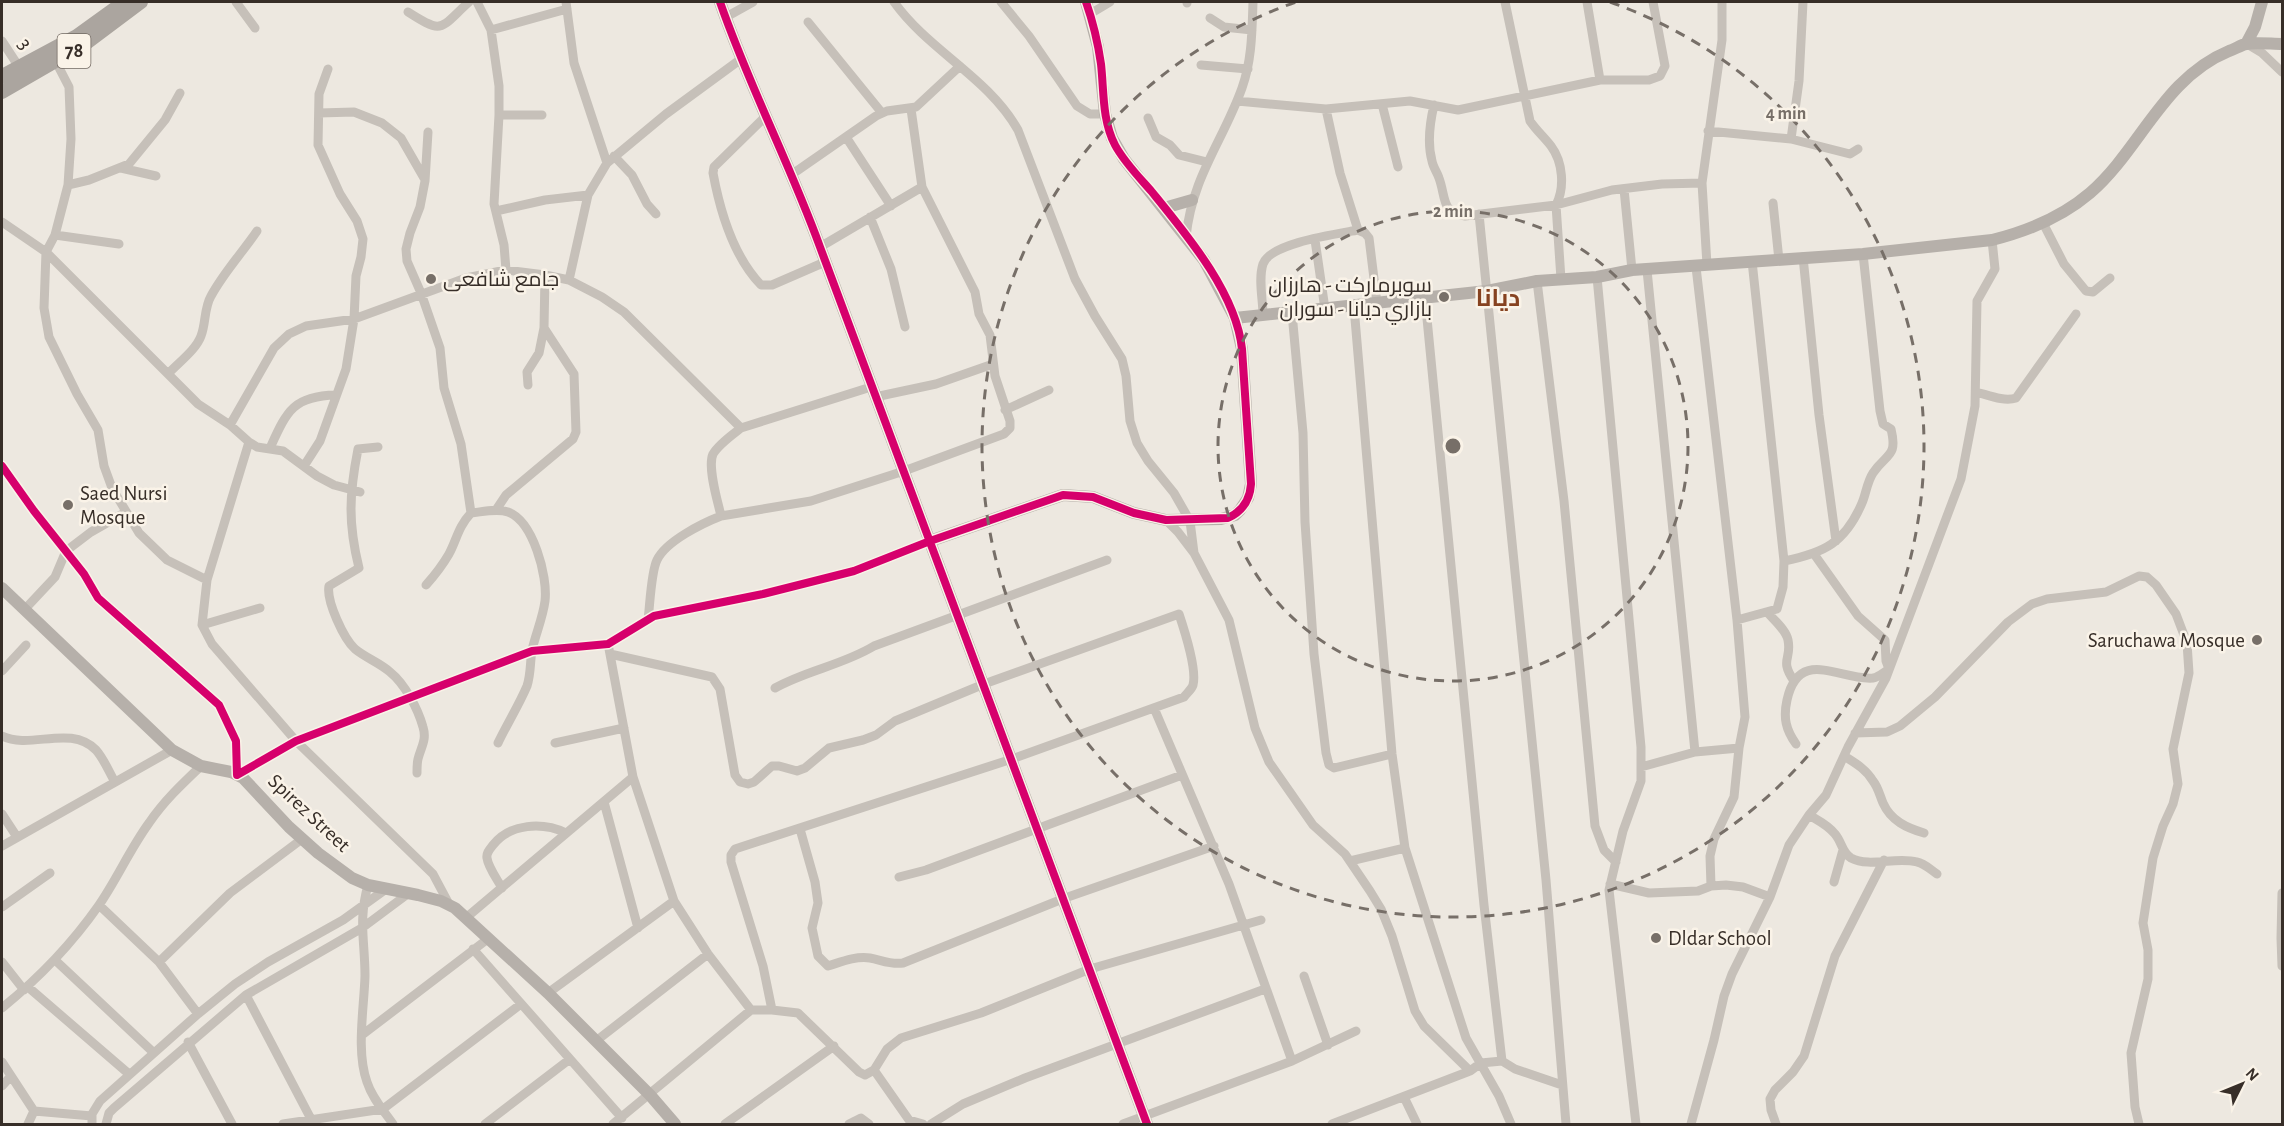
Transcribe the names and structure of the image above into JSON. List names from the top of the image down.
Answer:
{
  "streets": {
    "main road": ["78"],
    "street": ["3", "Spirez Street"]
  },
  "crossings": [
    ["3", "78"]
  ],
  "districts": ["دیانا"],
  "places": [
    "جامع شافعی",
    "سوبرماركت - هارزان بازاري ديانا - سوران",
    "Saed Nursi Mosque",
    "Saruchawa Mosque",
    "Dldar School"
  ],
  "north": "top right",
  "rings": ["4 min", "2 min"]
}
